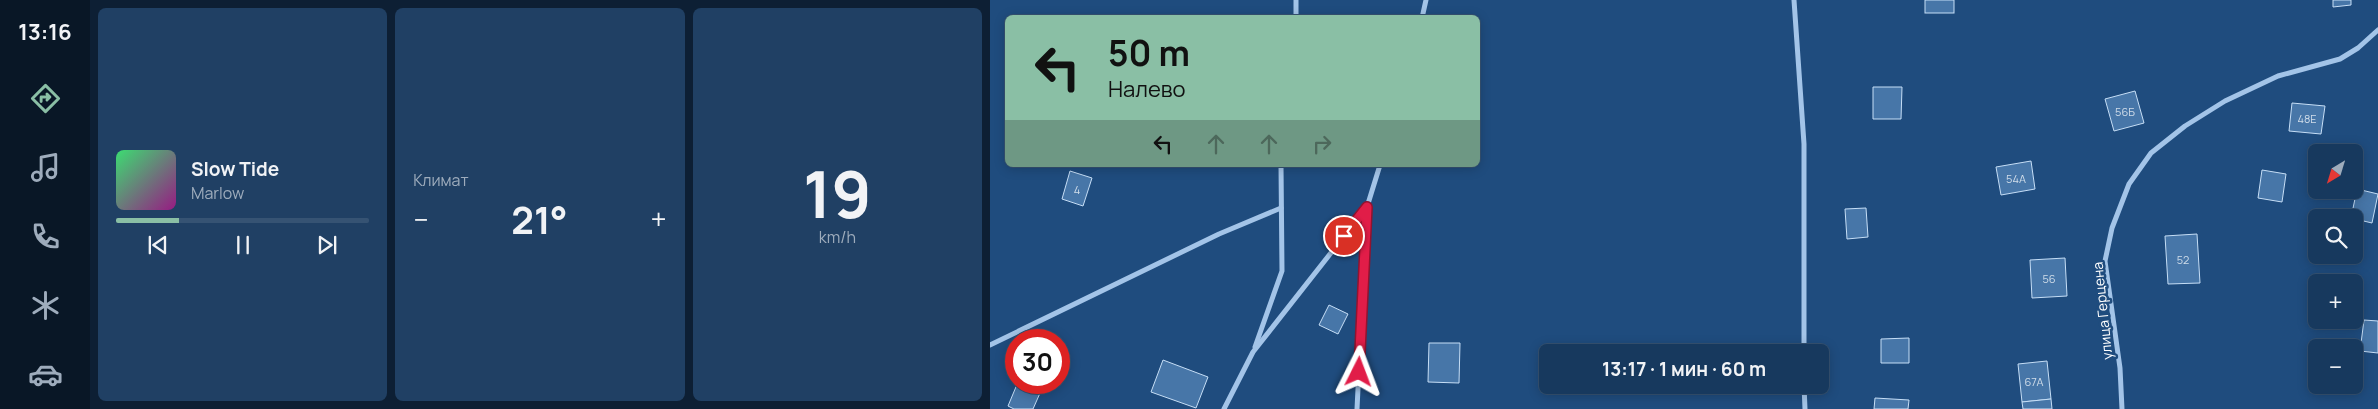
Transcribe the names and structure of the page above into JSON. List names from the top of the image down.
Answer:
{
  "streets": {
    "street": ["улица Герцена"]
  },
  "house_numbers": [
    "56Б",
    "48Е",
    "54А",
    "4",
    "52",
    "56",
    "67А"
  ],
  "north": "bottom left",
  "page": {
    "tabs": "13:16",
    "tile": [
      "Климат",
      ["19", "km/h"]
    ],
    "turn": ["50 m", "Налево"],
    "map_buttons": ["+", "−"],
    "song": ["Slow Tide", "Marlow"],
    "heat": ["−", "21°", "+"],
    "limit": "30",
    "trip": "13:17 · 1 мин · 60 m"
  }
}
